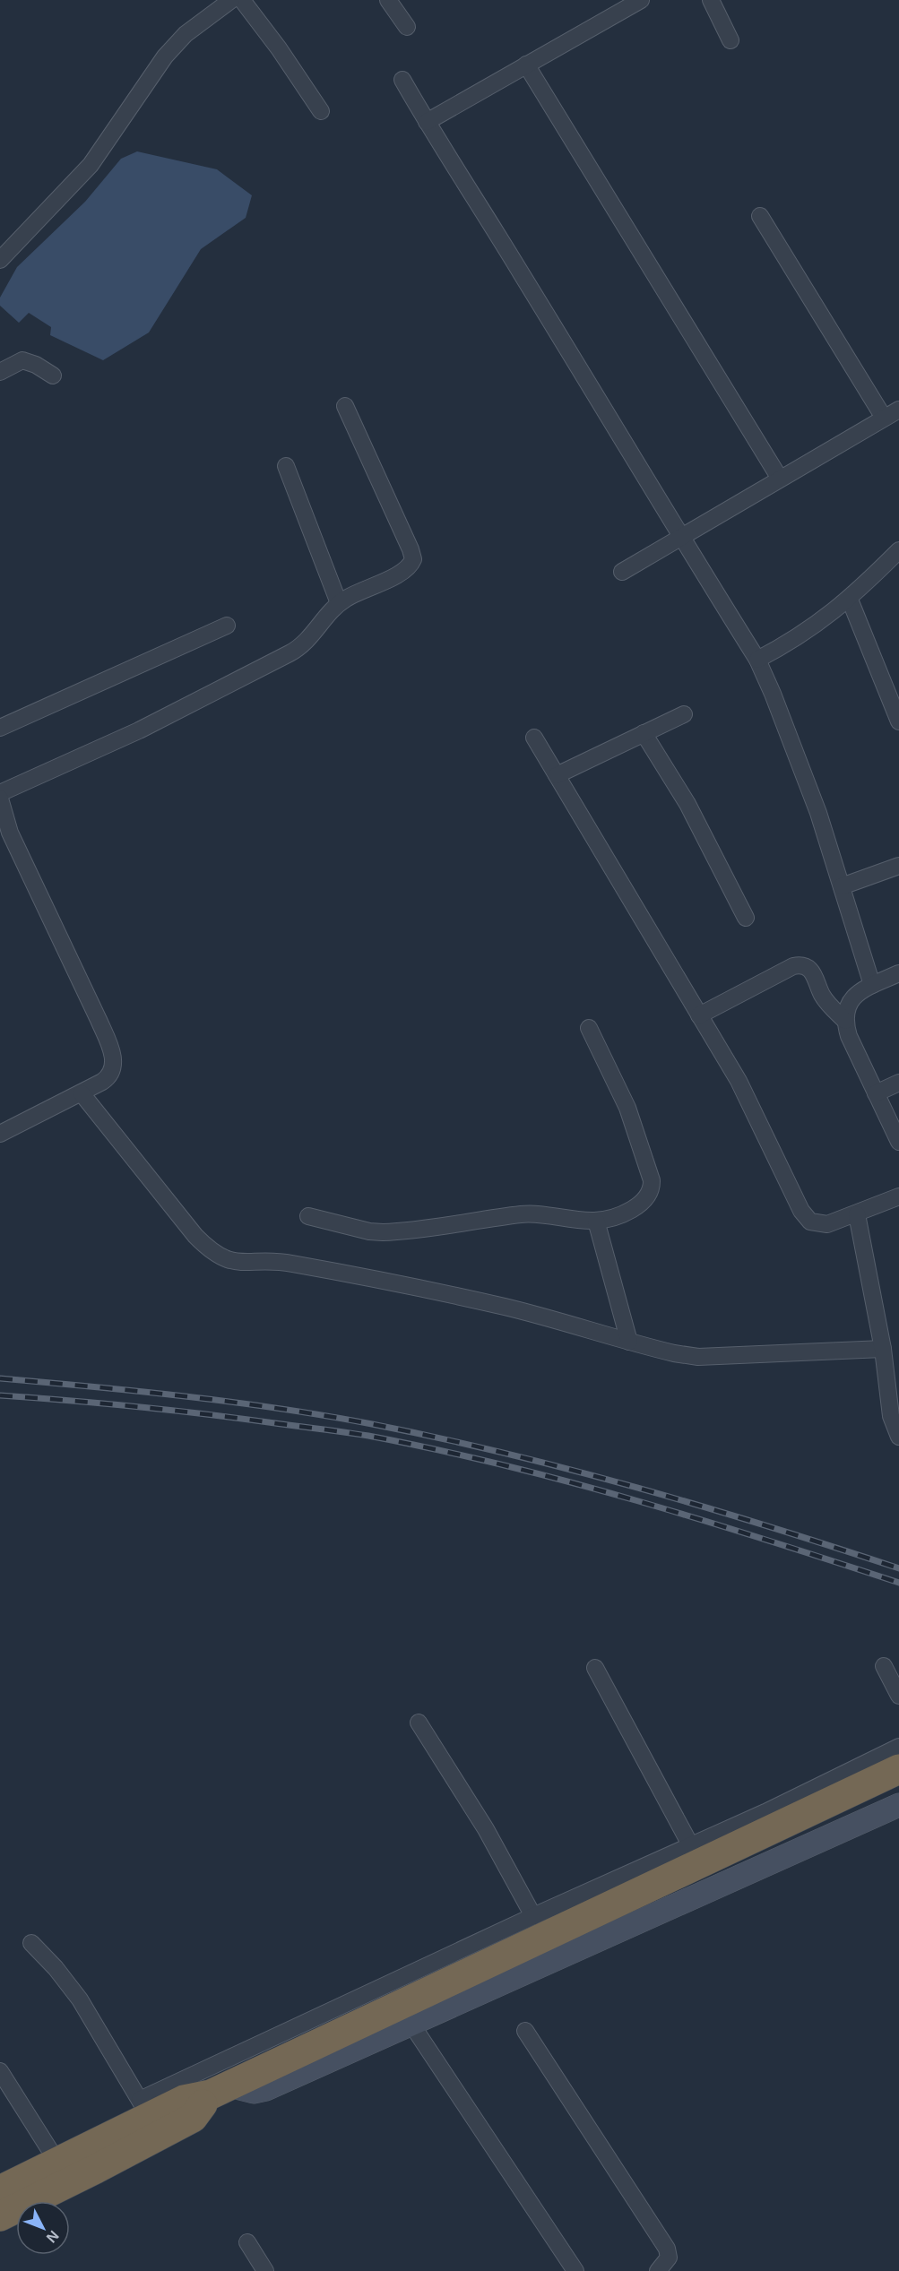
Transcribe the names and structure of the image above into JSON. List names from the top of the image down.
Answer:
{
  "north": "bottom right"
}
